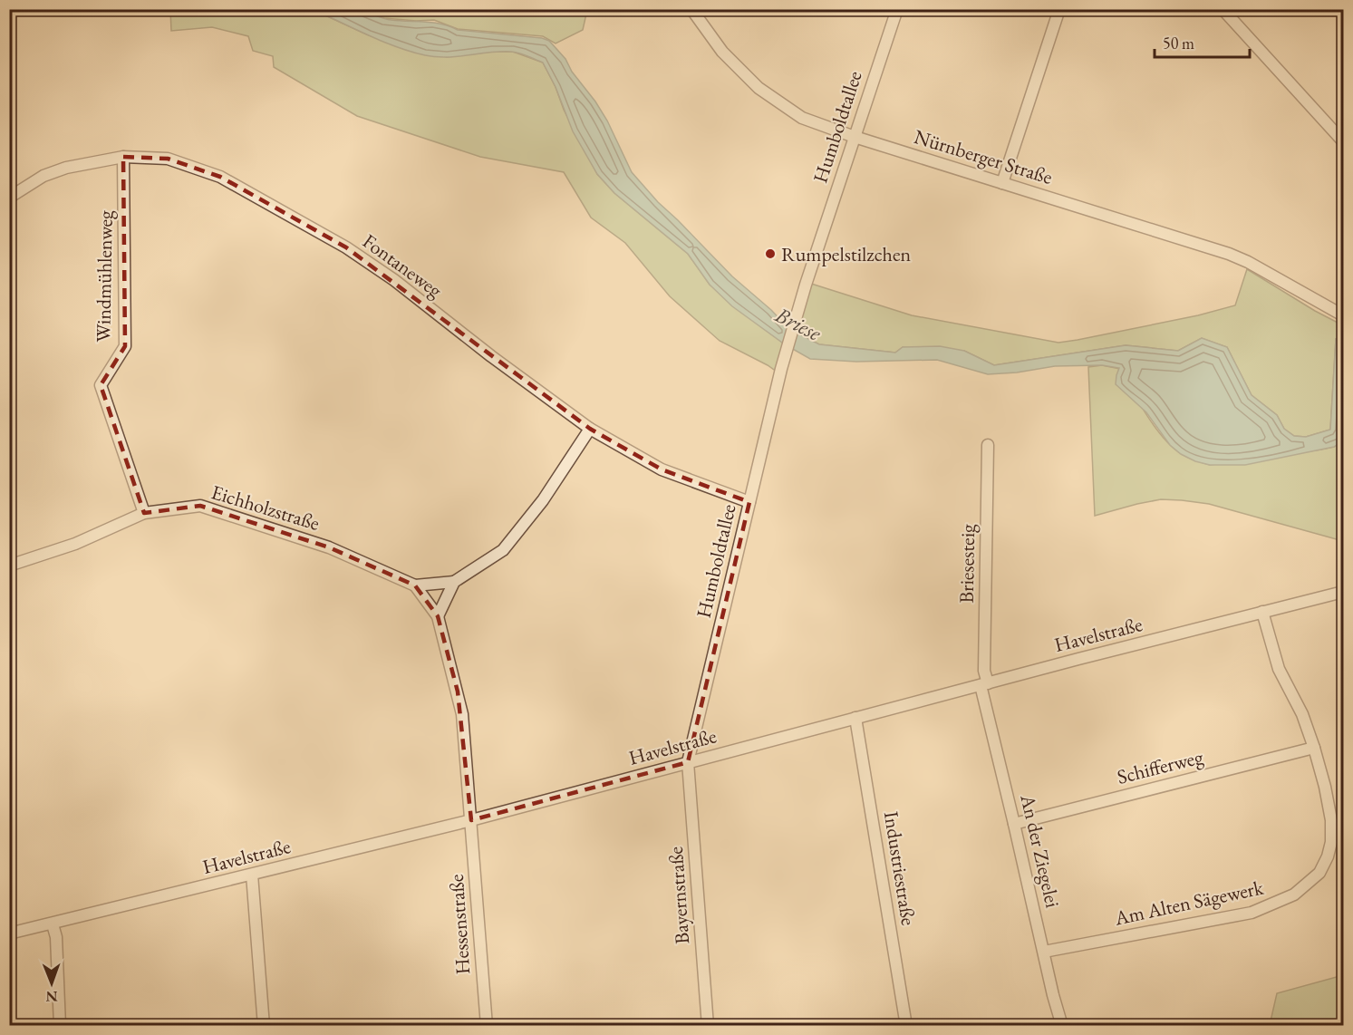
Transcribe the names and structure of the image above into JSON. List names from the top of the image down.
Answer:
{
  "streets": {
    "street": [
      "Humboldtallee",
      "Nürnberger Straße",
      "Fontaneweg",
      "Windmühlenweg",
      "Eichholzstraße",
      "Briesesteig",
      "Havelstraße",
      "Schifferweg",
      "An der Ziegelei",
      "Industriestraße",
      "Bayernstraße",
      "Am Alten Sägewerk",
      "Hessenstraße"
    ]
  },
  "crossings": [
    ["Humboldtallee", "Nürnberger Straße"],
    ["Humboldtallee", "Fontaneweg"],
    ["Humboldtallee", "Havelstraße"],
    ["Humboldtallee", "Bayernstraße"],
    ["Fontaneweg", "Windmühlenweg"],
    ["Fontaneweg", "Eichholzstraße"],
    ["Windmühlenweg", "Eichholzstraße"],
    ["Eichholzstraße", "Havelstraße"],
    ["Eichholzstraße", "Hessenstraße"],
    ["Briesesteig", "Havelstraße"],
    ["Briesesteig", "An der Ziegelei"],
    ["Havelstraße", "An der Ziegelei"],
    ["Havelstraße", "Industriestraße"],
    ["Havelstraße", "Bayernstraße"],
    ["Havelstraße", "Am Alten Sägewerk"],
    ["Havelstraße", "Hessenstraße"],
    ["Schifferweg", "An der Ziegelei"],
    ["Schifferweg", "Am Alten Sägewerk"],
    ["An der Ziegelei", "Am Alten Sägewerk"]
  ],
  "water": ["Briese"],
  "places": ["Rumpelstilzchen"],
  "scale_bar": "50 m",
  "north": "bottom"
}
